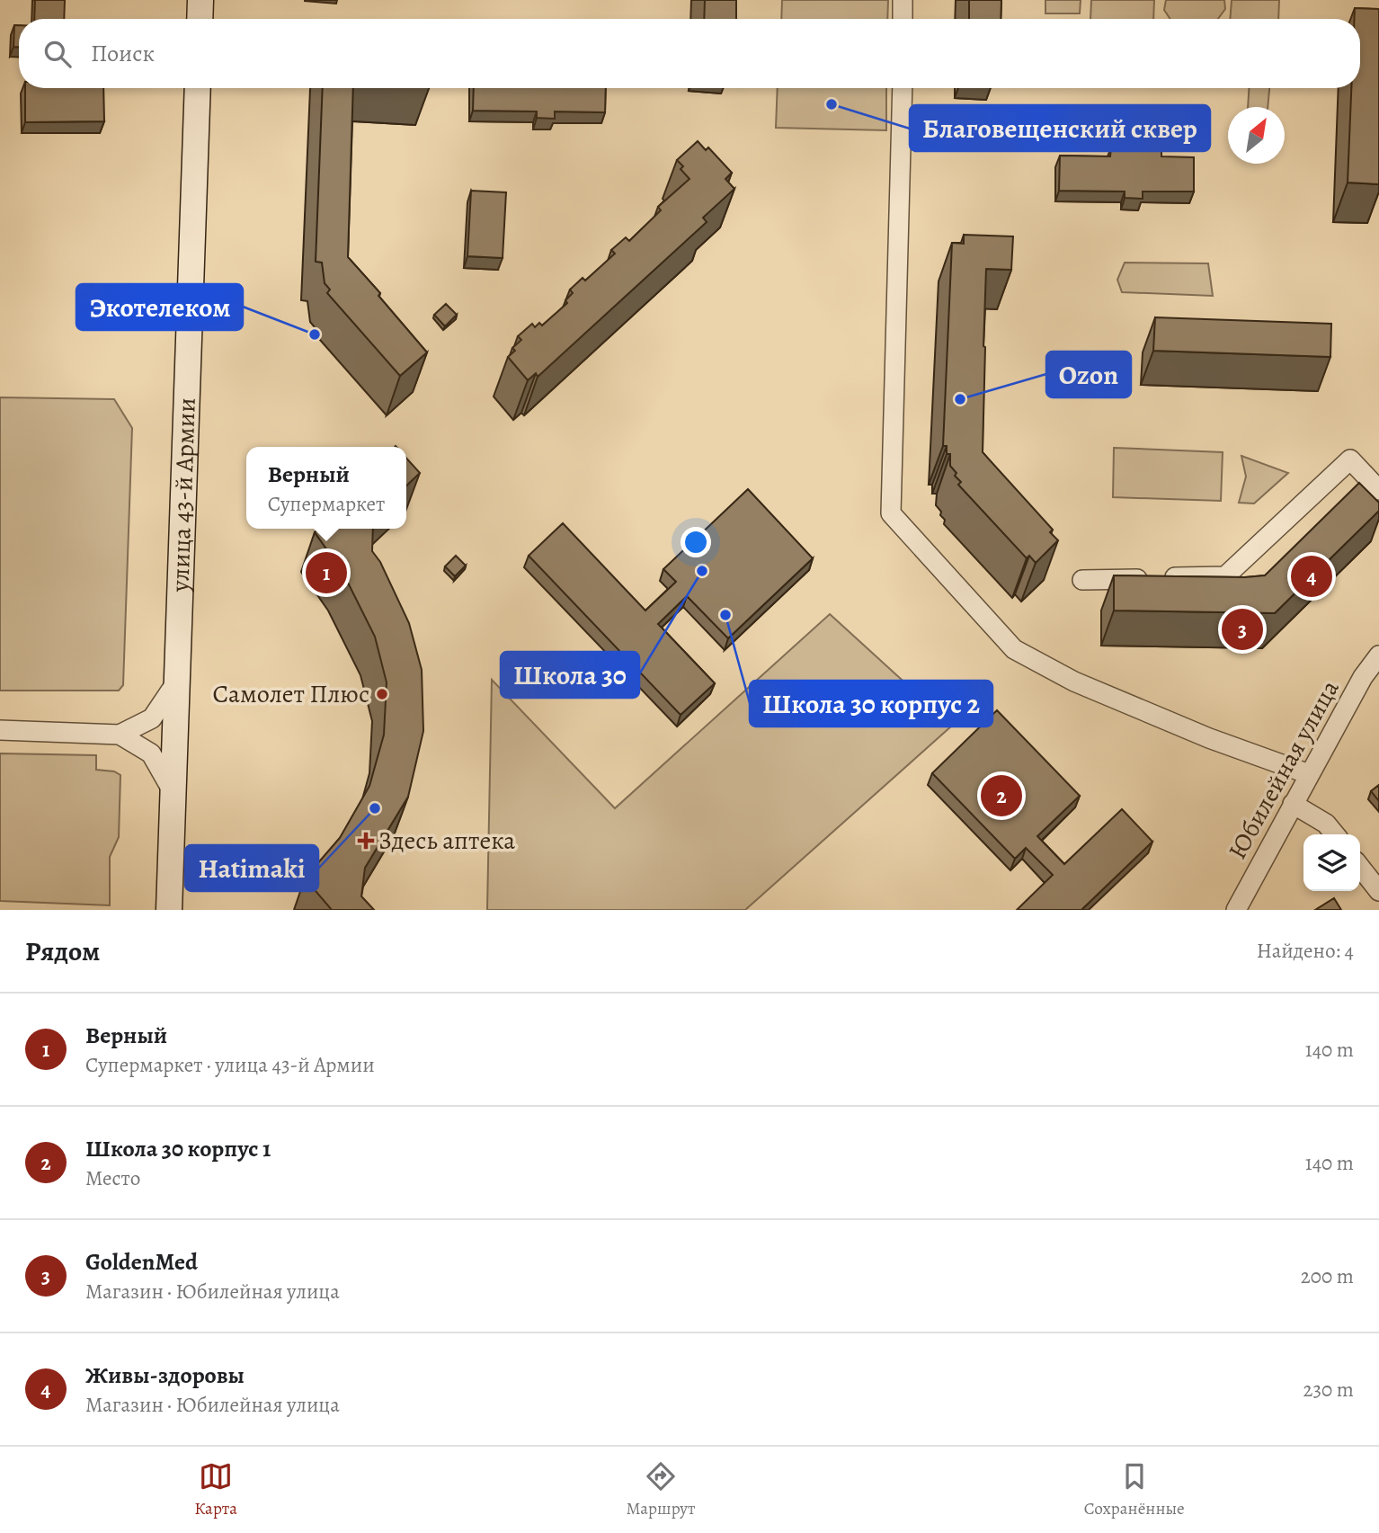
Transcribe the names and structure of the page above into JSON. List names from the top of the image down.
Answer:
{
  "streets": {
    "main road": ["улица 43-й Армии"],
    "street": ["Юбилейная улица"]
  },
  "places": {
    "other": [
      "Благовещенский сквер",
      "Экотелеком",
      "Ozon",
      "Школа 30",
      "Школа 30 корпус 2",
      "Самолет Плюс",
      "Hatimaki"
    ],
    "health": ["Здесь аптека"]
  },
  "north": "top right",
  "page": {
    "search": "Поиск",
    "popup": ["Верный", "Супермаркет"],
    "pins": [
      "1",
      "4",
      "3",
      "2"
    ],
    "heading": ["Рядом", "Найдено: 4"],
    "list": [
      {
        "mark": "1",
        "name": "Верный",
        "note": "Супермаркет · улица 43-й Армии",
        "value": "140 m"
      },
      {
        "mark": "2",
        "name": "Школа 30 корпус 1",
        "note": "Место",
        "value": "140 m"
      },
      {
        "mark": "3",
        "name": "GoldenMed",
        "note": "Магазин · Юбилейная улица",
        "value": "200 m"
      },
      {
        "mark": "4",
        "name": "Живы-здоровы",
        "note": "Магазин · Юбилейная улица",
        "value": "230 m"
      }
    ],
    "nav": ["Карта", "Маршрут", "Сохранённые"]
  }
}
